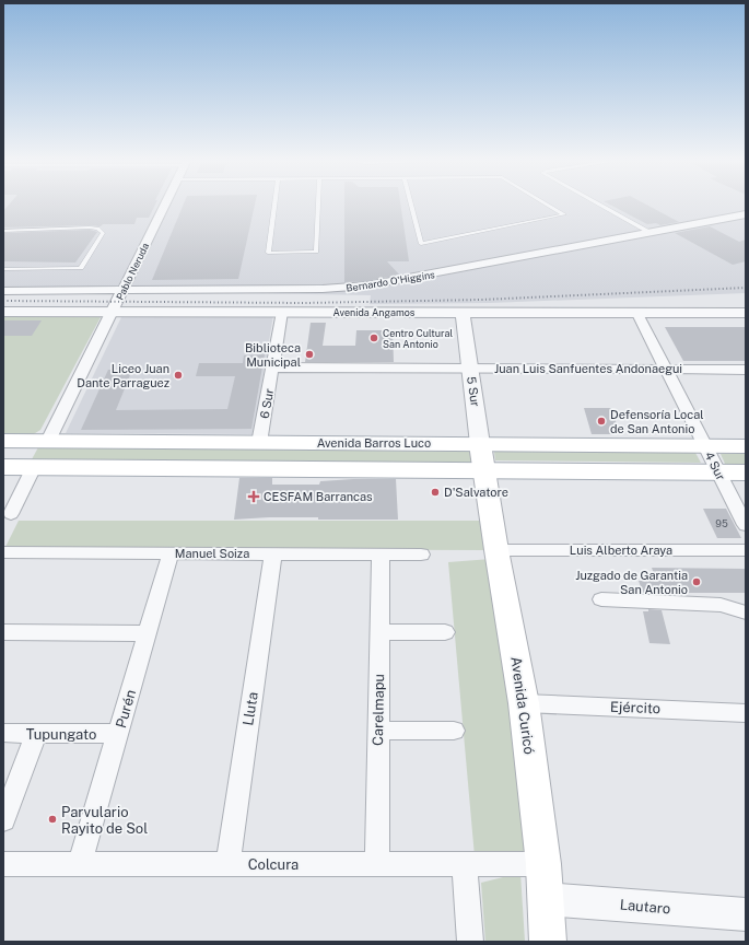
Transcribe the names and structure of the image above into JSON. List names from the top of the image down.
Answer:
{
  "streets": {
    "main road": ["Avenida Barros Luco", "Avenida Curicó"],
    "street": [
      "Pablo Neruda",
      "Bernardo O'Higgins",
      "Avenida Angamos",
      "Juan Luis Sanfuentes Andonaegui",
      "5 Sur",
      "6 Sur",
      "4 Sur",
      "Luis Alberto Araya",
      "Manuel Soiza",
      "Ejército",
      "Purén",
      "Lluta",
      "Carelmapu",
      "Tupungato",
      "Colcura",
      "Lautaro"
    ]
  },
  "crossings": [
    ["Pablo Neruda", "Bernardo O'Higgins"],
    ["Pablo Neruda", "Avenida Angamos"],
    ["Pablo Neruda", "Avenida Barros Luco"],
    ["Avenida Angamos", "5 Sur"],
    ["Avenida Angamos", "6 Sur"],
    ["Avenida Angamos", "4 Sur"],
    ["Juan Luis Sanfuentes Andonaegui", "5 Sur"],
    ["Juan Luis Sanfuentes Andonaegui", "6 Sur"],
    ["Juan Luis Sanfuentes Andonaegui", "4 Sur"],
    ["5 Sur", "Avenida Barros Luco"],
    ["5 Sur", "Avenida Curicó"],
    ["6 Sur", "Avenida Barros Luco"],
    ["Avenida Barros Luco", "4 Sur"],
    ["Avenida Barros Luco", "Avenida Curicó"],
    ["Luis Alberto Araya", "Avenida Curicó"],
    ["Manuel Soiza", "Purén"],
    ["Manuel Soiza", "Lluta"],
    ["Manuel Soiza", "Carelmapu"],
    ["Avenida Curicó", "Ejército"],
    ["Avenida Curicó", "Colcura"],
    ["Avenida Curicó", "Lautaro"],
    ["Purén", "Tupungato"],
    ["Purén", "Colcura"],
    ["Lluta", "Colcura"],
    ["Carelmapu", "Colcura"]
  ],
  "places": {
    "other": [
      "Centro Cultural San Antonio",
      "Biblioteca Municipal",
      "Liceo Juan Dante Parraguez",
      "Defensoría Local de San Antonio",
      "D'Salvatore",
      "Juzgado de Garantia San Antonio",
      "Parvulario Rayito de Sol"
    ],
    "health": ["CESFAM Barrancas"]
  },
  "house_numbers": ["95"]
}
